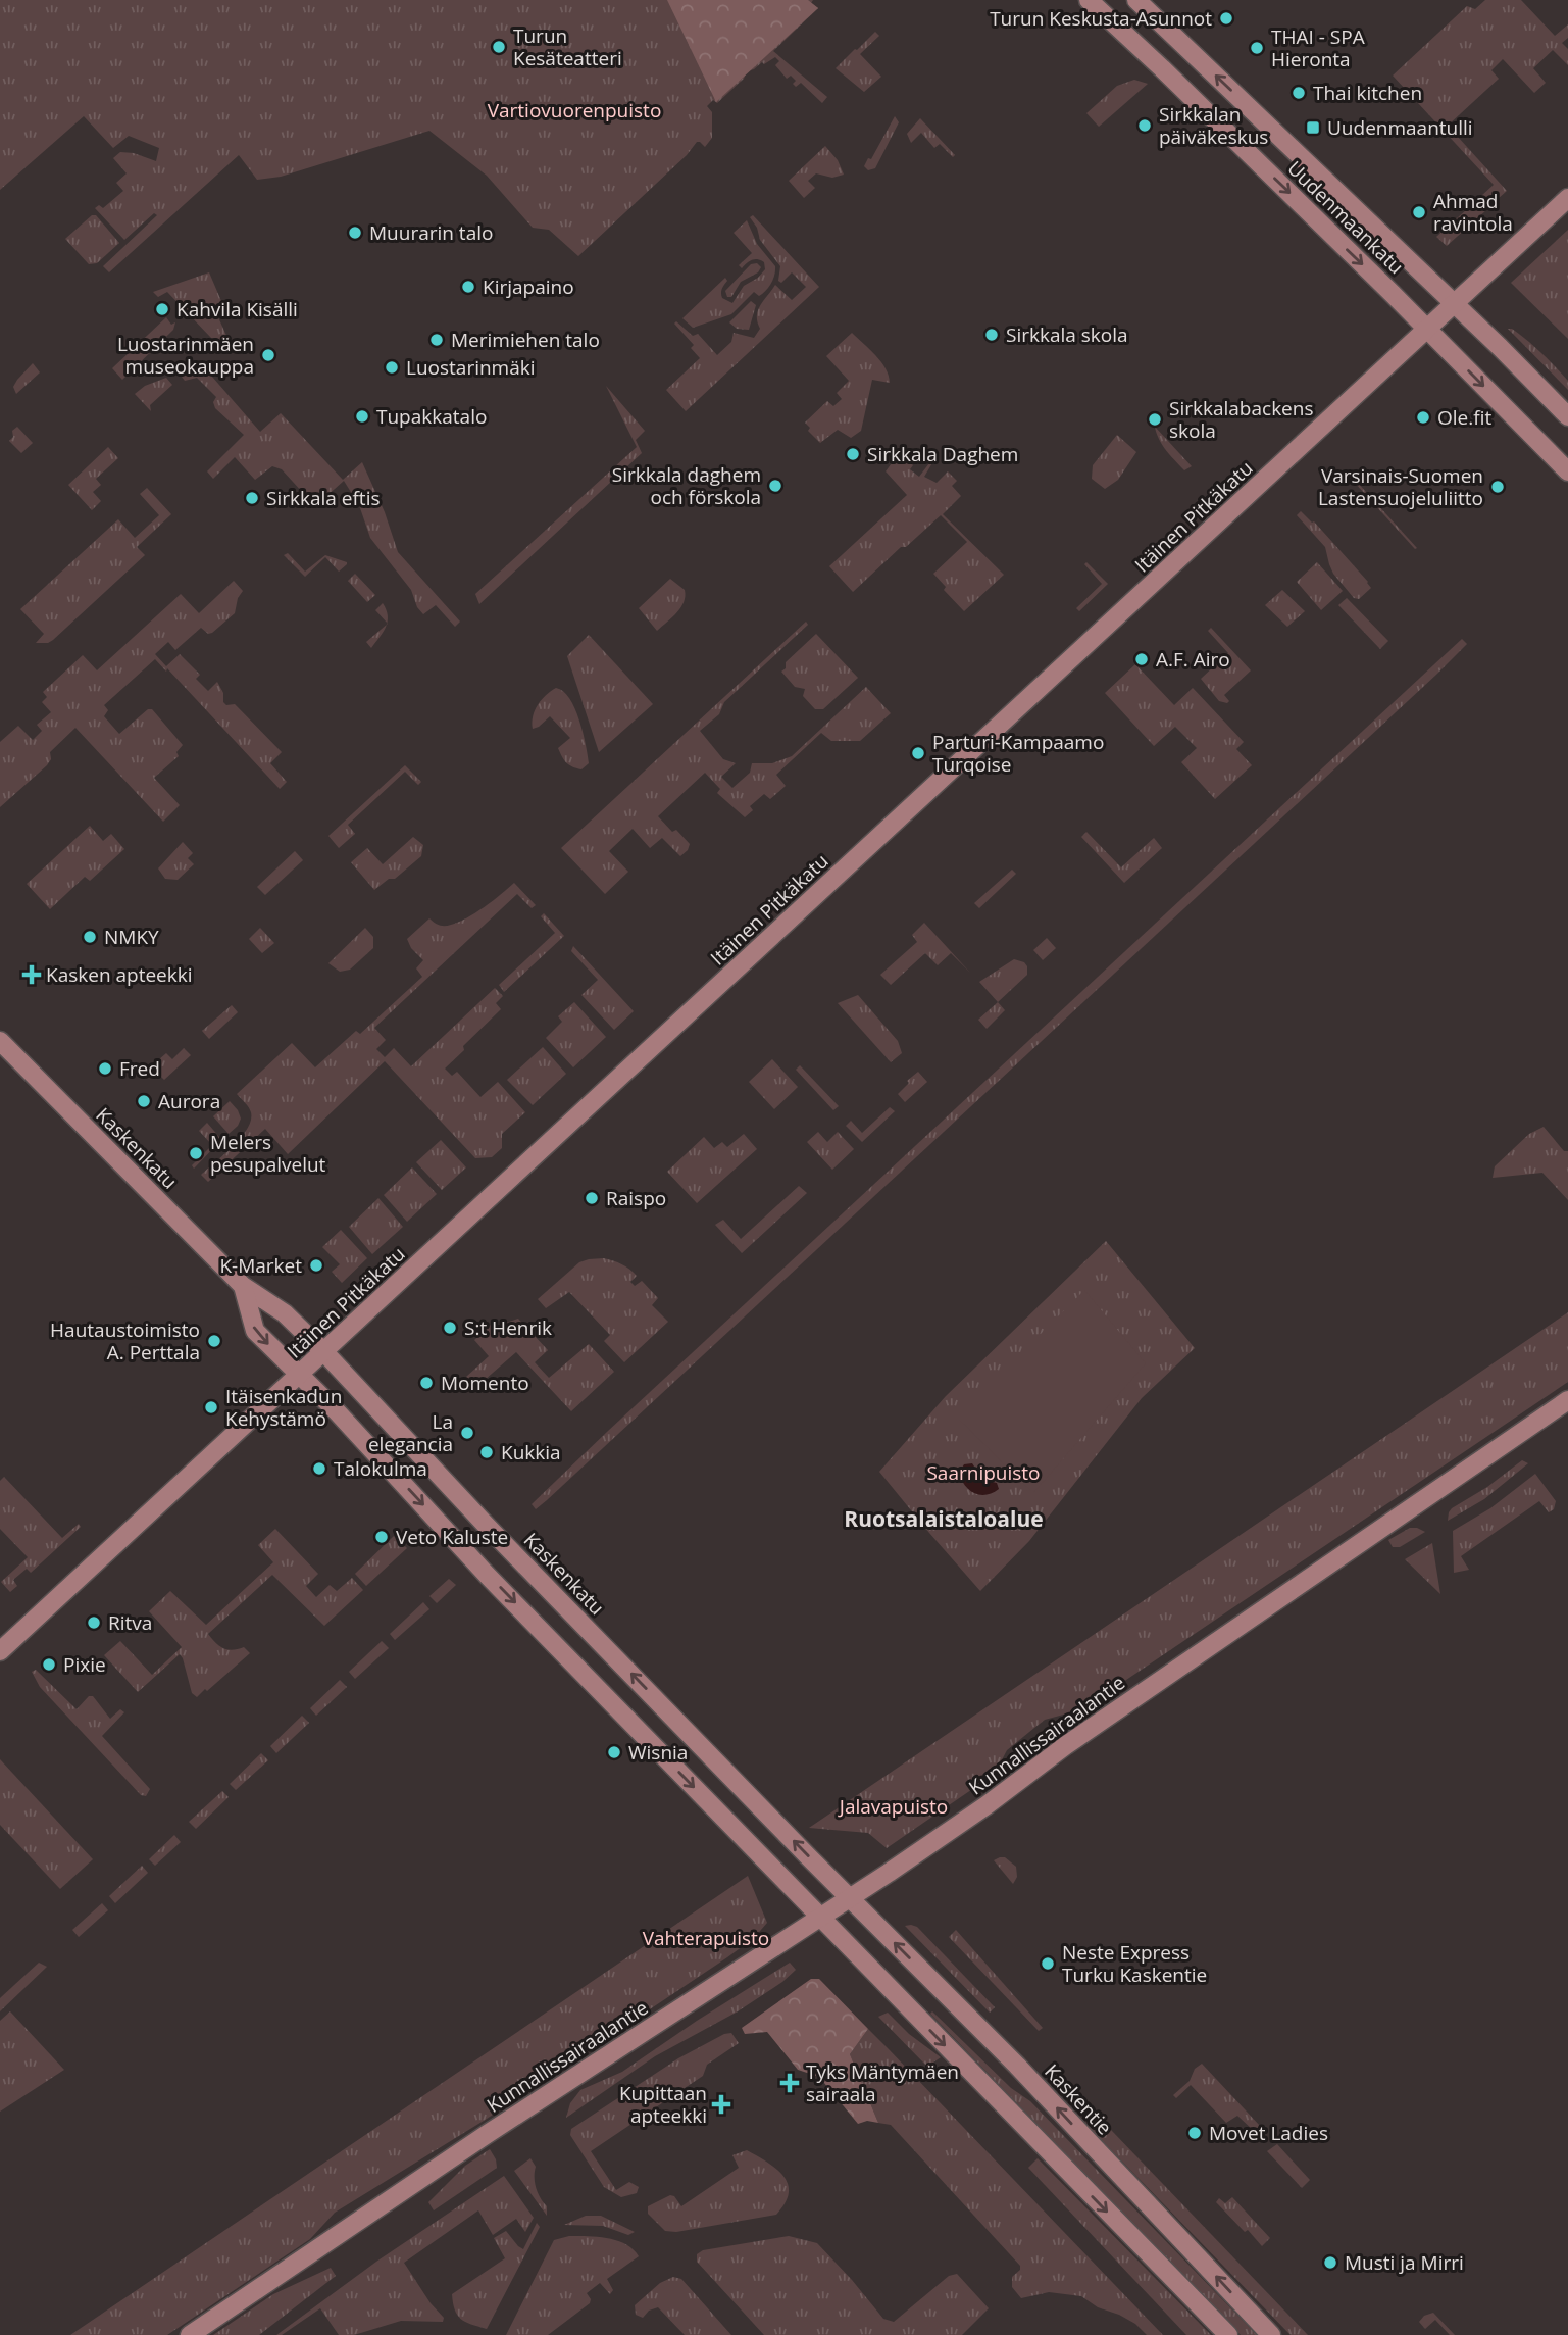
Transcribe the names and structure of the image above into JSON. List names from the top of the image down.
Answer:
{
  "streets": {
    "main road": [
      "Uudenmaankatu",
      "Itäinen Pitkäkatu",
      "Kaskenkatu",
      "Kunnallissairaalantie",
      "Kaskentie"
    ]
  },
  "crossings": [
    ["Uudenmaankatu", "Itäinen Pitkäkatu"],
    ["Itäinen Pitkäkatu", "Kaskenkatu"],
    ["Kaskenkatu", "Kunnallissairaalantie"],
    ["Kaskenkatu", "Kaskentie"],
    ["Kunnallissairaalantie", "Kaskentie"]
  ],
  "districts": ["Ruotsalaistaloalue"],
  "parks": [
    "Vartiovuorenpuisto",
    "Saarnipuisto",
    "Jalavapuisto",
    "Vahterapuisto"
  ],
  "places": {
    "other": [
      "Turun Keskusta-Asunnot",
      "Turun Kesäteatteri",
      "THAI - SPA Hieronta",
      "Thai kitchen",
      "Sirkkalan päiväkeskus",
      "Ahmad ravintola",
      "Muurarin talo",
      "Kirjapaino",
      "Kahvila Kisälli",
      "Sirkkala skola",
      "Merimiehen talo",
      "Luostarinmäen museokauppa",
      "Luostarinmäki",
      "Tupakkatalo",
      "Ole.fit",
      "Sirkkalabackens skola",
      "Sirkkala Daghem",
      "Sirkkala daghem och förskola",
      "Varsinais-Suomen Lastensuojeluliitto",
      "Sirkkala eftis",
      "A.F. Airo",
      "Parturi-Kampaamo Turqoise",
      "NMKY",
      "Fred",
      "Aurora",
      "Melers pesupalvelut",
      "Raispo",
      "K-Market",
      "S:t Henrik",
      "Hautaustoimisto A. Perttala",
      "Momento",
      "Itäisenkadun Kehystämö",
      "La elegancia",
      "Kukkia",
      "Talokulma",
      "Veto Kaluste",
      "Ritva",
      "Pixie",
      "Wisnia",
      "Neste Express Turku Kaskentie",
      "Movet Ladies",
      "Musti ja Mirri"
    ],
    "transit": ["Uudenmaantulli"],
    "health": ["Kasken apteekki", "Tyks Mäntymäen sairaala", "Kupittaan apteekki"]
  }
}
